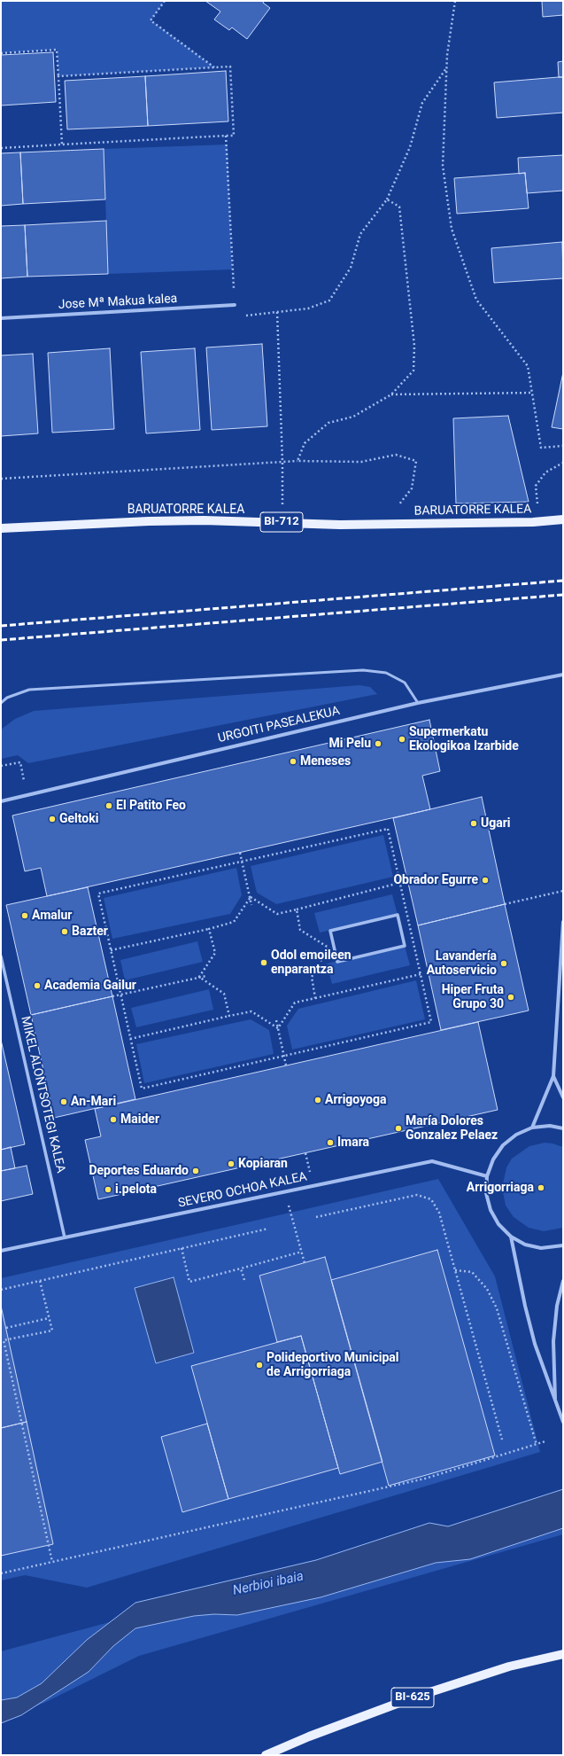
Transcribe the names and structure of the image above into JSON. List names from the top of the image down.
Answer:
{
  "streets": {
    "main road": ["BARUATORRE KALEA", "BI-712", "BI-625"],
    "street": [
      "Jose Mª Makua kalea",
      "URGOITI PASEALEKUA",
      "MIKEL ALONTSOTEGI KALEA",
      "SEVERO OCHOA KALEA"
    ]
  },
  "crossings": [
    ["MIKEL ALONTSOTEGI KALEA", "SEVERO OCHOA KALEA"]
  ],
  "water": ["Nerbioi ibaia"],
  "places": [
    "Supermerkatu Ekologikoa Izarbide",
    "Mi Pelu",
    "Meneses",
    "El Patito Feo",
    "Geltoki",
    "Ugari",
    "Obrador Egurre",
    "Amalur",
    "Bazter",
    "Odol emoileen enparantza",
    "Lavandería Autoservicio",
    "Academia Gailur",
    "Hiper Fruta Grupo 30",
    "Arrigoyoga",
    "An-Mari",
    "Maider",
    "María Dolores Gonzalez Pelaez",
    "Imara",
    "Kopiaran",
    "Deportes Eduardo",
    "Arrigorriaga",
    "i.pelota",
    "Polideportivo Municipal de Arrigorriaga"
  ]
}
